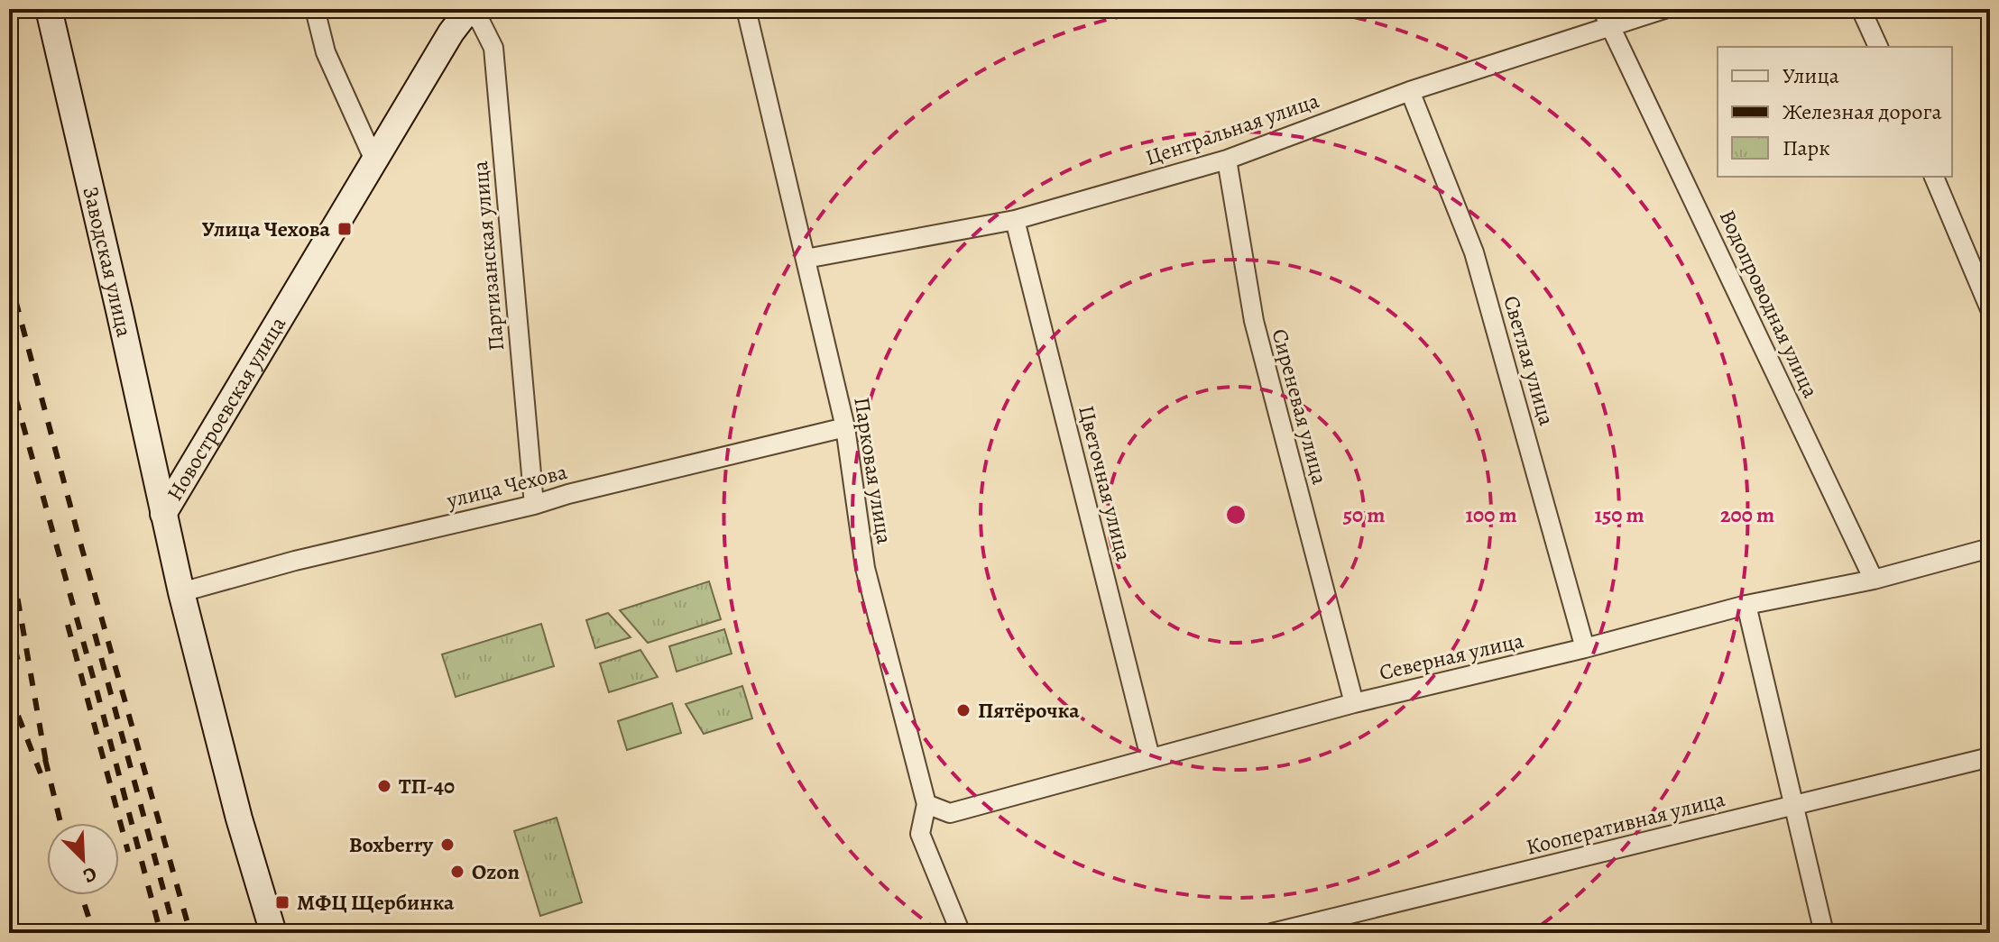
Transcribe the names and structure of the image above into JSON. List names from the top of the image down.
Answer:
{
  "streets": {
    "street": [
      "Центральная улица",
      "Партизанская улица",
      "Заводская улица",
      "Водопроводная улица",
      "Светлая улица",
      "Сиреневая улица",
      "Новостроевская улица",
      "Парковая улица",
      "Цветочная улица",
      "улица Чехова",
      "Северная улица",
      "Кооперативная улица"
    ]
  },
  "crossings": [
    ["Центральная улица", "Водопроводная улица"],
    ["Центральная улица", "Светлая улица"],
    ["Центральная улица", "Сиреневая улица"],
    ["Центральная улица", "Парковая улица"],
    ["Центральная улица", "Цветочная улица"],
    ["Партизанская улица", "Новостроевская улица"],
    ["Партизанская улица", "улица Чехова"],
    ["Заводская улица", "Новостроевская улица"],
    ["Водопроводная улица", "Северная улица"],
    ["Светлая улица", "Северная улица"],
    ["Сиреневая улица", "Северная улица"],
    ["Новостроевская улица", "улица Чехова"],
    ["Парковая улица", "улица Чехова"],
    ["Парковая улица", "Северная улица"],
    ["Цветочная улица", "Северная улица"]
  ],
  "places": {
    "transit": ["Улица Чехова", "МФЦ Щербинка"],
    "other": [
      "Пятёрочка",
      "ТП-40",
      "Boxberry",
      "Ozon"
    ]
  },
  "legend": ["Улица", "Железная дорога", "Парк"],
  "north": "bottom right",
  "rings": [
    "50 m",
    "100 m",
    "150 m",
    "200 m"
  ]
}
